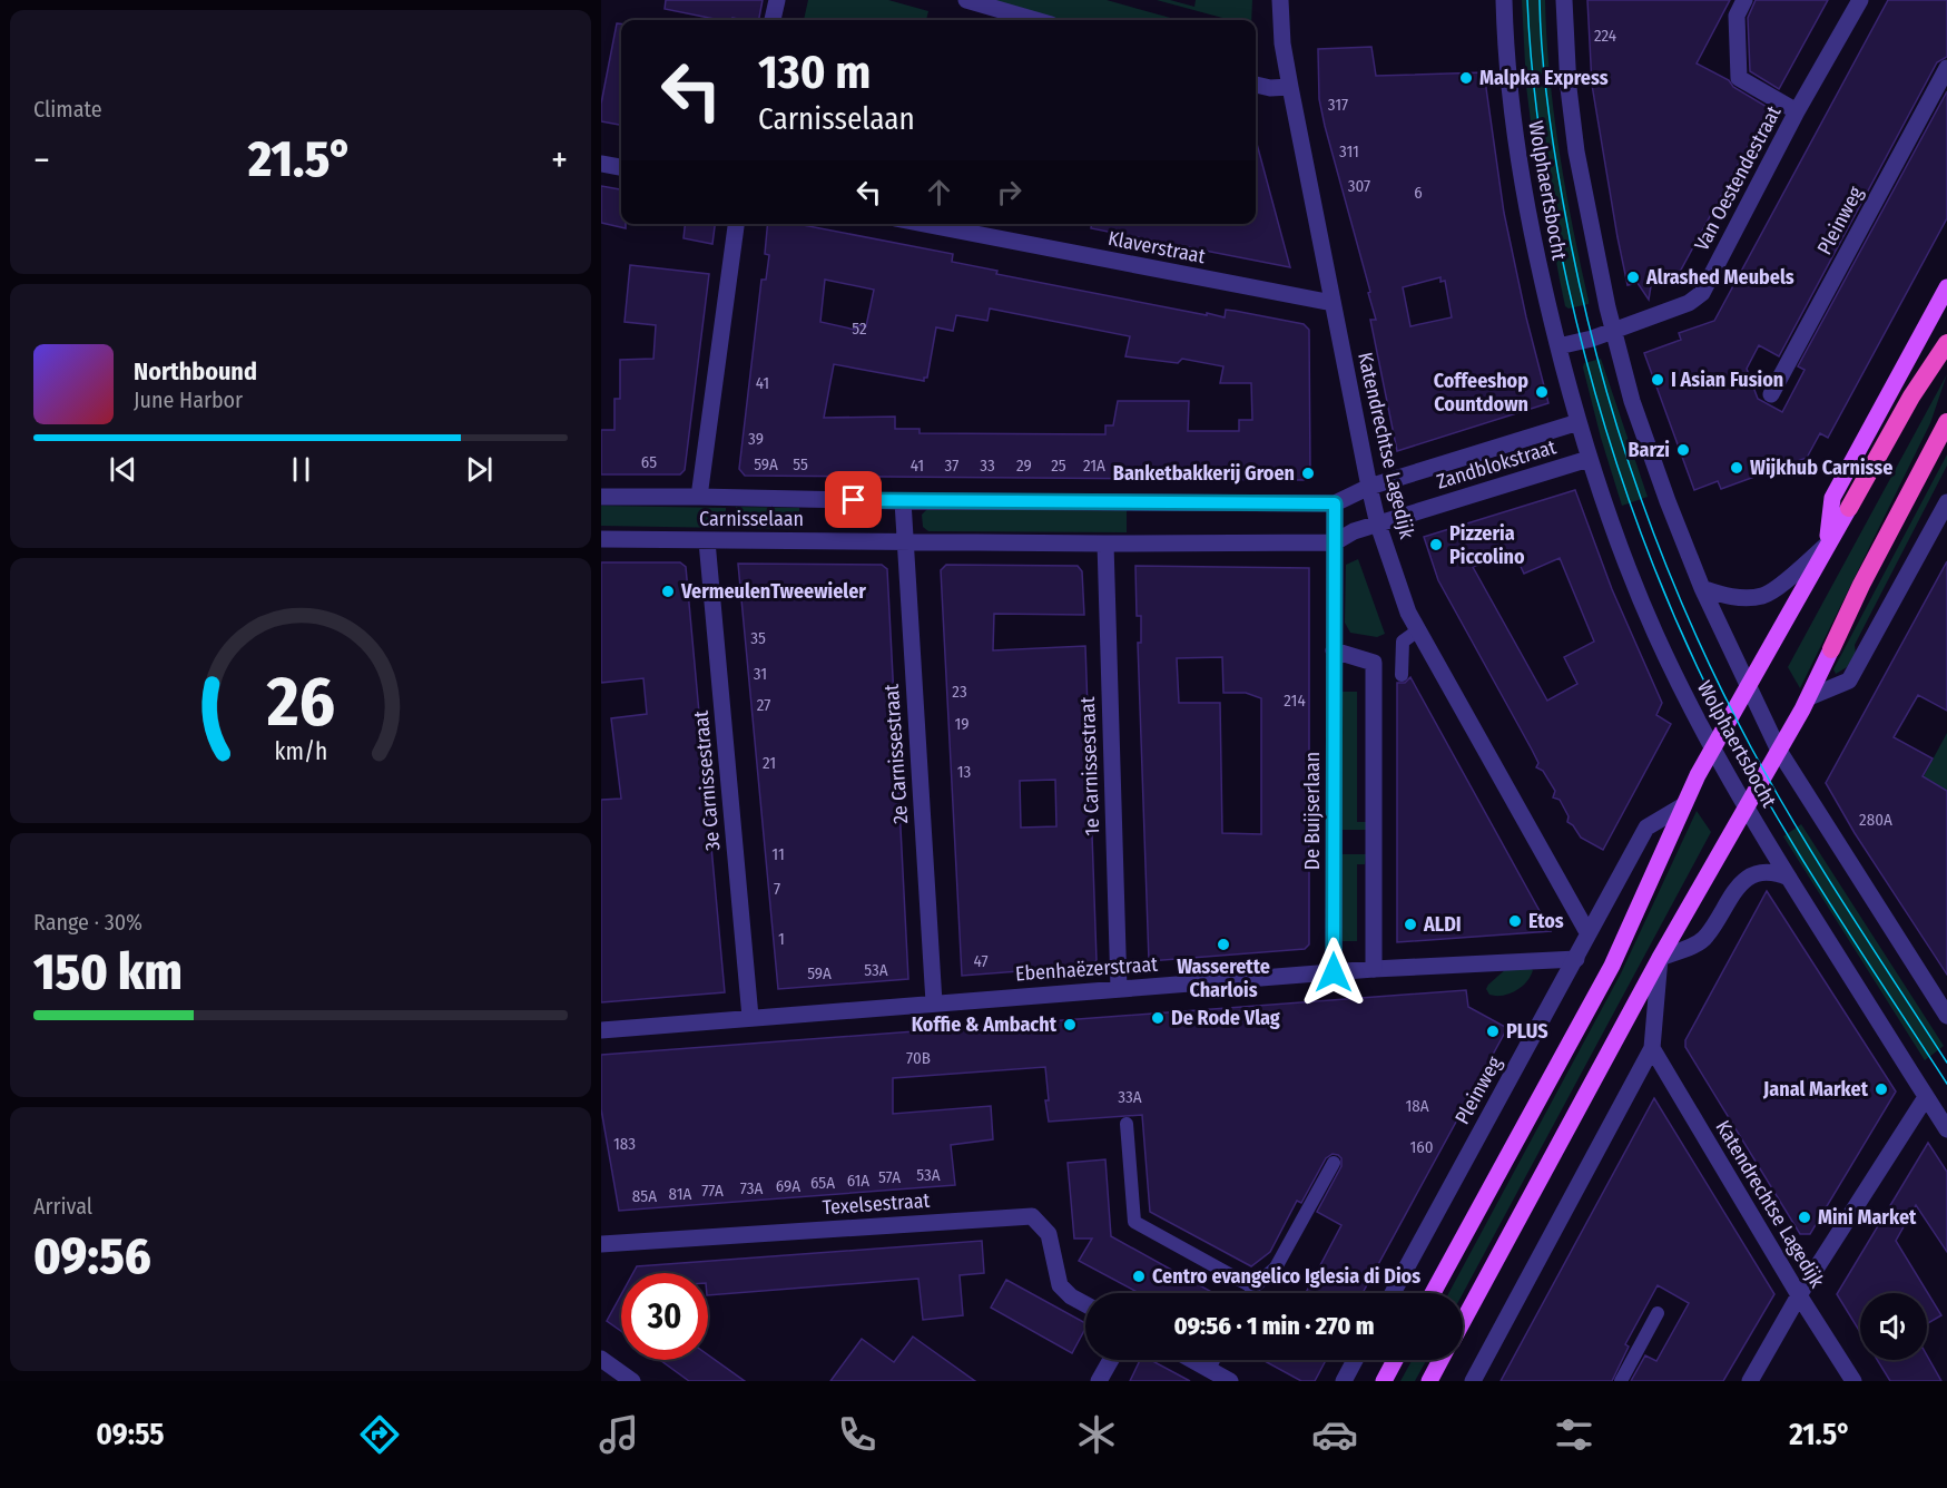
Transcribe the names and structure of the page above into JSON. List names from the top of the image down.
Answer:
{
  "streets": {
    "street": [
      "Van Oestendestraat",
      "Wolphaertsbocht",
      "Pleinweg",
      "Klaverstraat",
      "Katendrechtse Lagedijk",
      "Zandblokstraat",
      "Carnisselaan",
      "2e Carnissestraat",
      "1e Carnissestraat",
      "3e Carnissestraat",
      "De Buijserlaan",
      "Ebenhaëzerstraat",
      "Texelsestraat"
    ]
  },
  "crossings": [
    ["Van Oestendestraat", "Wolphaertsbocht"],
    ["Wolphaertsbocht", "Zandblokstraat"],
    ["Pleinweg", "Katendrechtse Lagedijk"],
    ["Pleinweg", "Ebenhaëzerstraat"],
    ["Klaverstraat", "Katendrechtse Lagedijk"],
    ["Katendrechtse Lagedijk", "Zandblokstraat"],
    ["Katendrechtse Lagedijk", "Carnisselaan"],
    ["Zandblokstraat", "Carnisselaan"],
    ["Carnisselaan", "2e Carnissestraat"],
    ["Carnisselaan", "1e Carnissestraat"],
    ["Carnisselaan", "3e Carnissestraat"],
    ["Carnisselaan", "De Buijserlaan"],
    ["2e Carnissestraat", "Ebenhaëzerstraat"],
    ["1e Carnissestraat", "Ebenhaëzerstraat"],
    ["3e Carnissestraat", "Ebenhaëzerstraat"],
    ["De Buijserlaan", "Ebenhaëzerstraat"]
  ],
  "places": [
    "Malpka Express",
    "Alrashed Meubels",
    "I Asian Fusion",
    "Coffeeshop Countdown",
    "Barzi",
    "Wijkhub Carnisse",
    "Banketbakkerij Groen",
    "Pizzeria Piccolino",
    "VermeulenTweewieler",
    "Etos",
    "ALDI",
    "Wasserette Charlois",
    "De Rode Vlag",
    "Koffie & Ambacht",
    "PLUS",
    "Janal Market",
    "Mini Market",
    "Centro evangelico Iglesia di Dios"
  ],
  "house_numbers": [
    "224",
    "317",
    "311",
    "307",
    "6",
    "52",
    "41",
    "39",
    "65",
    "59A",
    "55",
    "41",
    "37",
    "33",
    "29",
    "25",
    "21A",
    "35",
    "31",
    "23",
    "214",
    "27",
    "19",
    "21",
    "13",
    "280A",
    "11",
    "7",
    "1",
    "47",
    "53A",
    "59A",
    "70B",
    "33A",
    "18A",
    "183",
    "160",
    "53A",
    "57A",
    "61A",
    "65A",
    "69A",
    "73A",
    "77A",
    "81A",
    "85A"
  ],
  "page": {
    "tile": [
      "Climate",
      ["Range · 30%", "150 km"],
      ["Arrival", "09:56"]
    ],
    "turn": ["130 m", "Carnisselaan"],
    "heat": ["−", "21.5°", "+"],
    "song": ["Northbound", "June Harbor"],
    "limit": "30",
    "trip": "09:56 · 1 min · 270 m",
    "tabs": ["09:55", "21.5°"],
    "gauge": ["26", "km/h"]
  }
}
